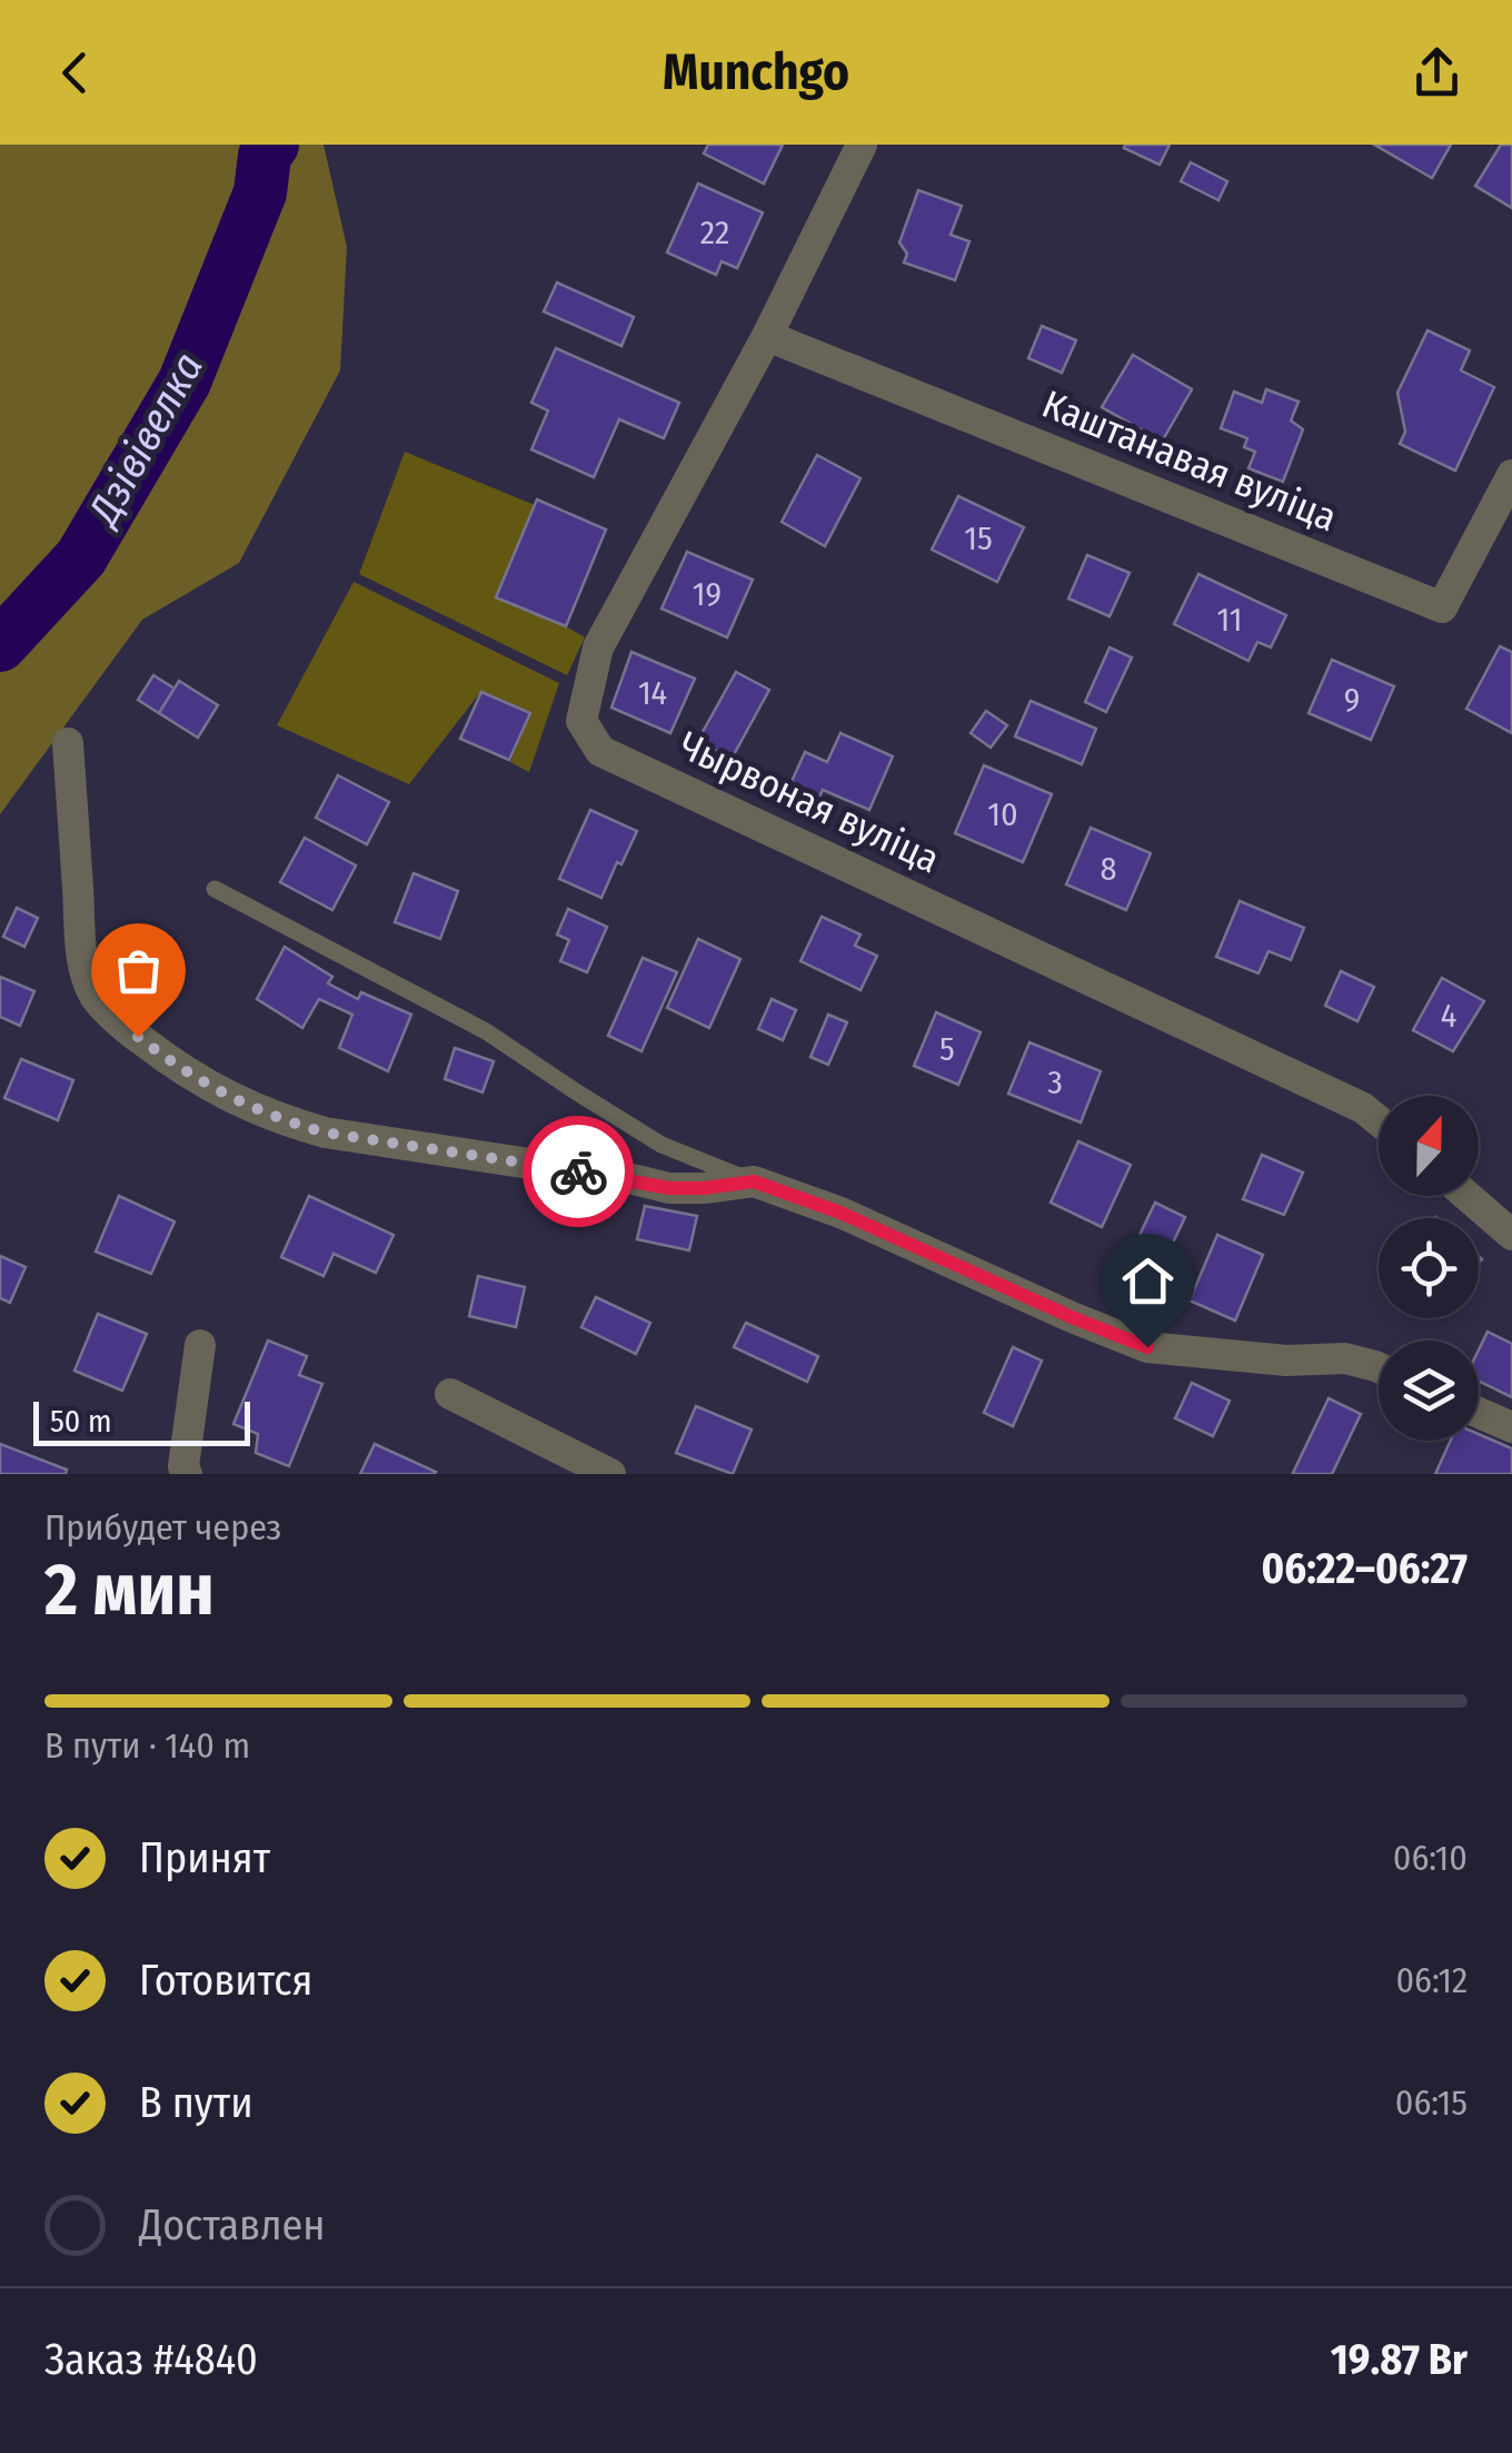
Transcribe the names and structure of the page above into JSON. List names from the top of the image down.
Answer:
{
  "streets": {
    "street": ["Каштанавая вуліца", "Чырвоная вуліца"]
  },
  "crossings": [
    ["Каштанавая вуліца", "Чырвоная вуліца"]
  ],
  "water": ["Дзівівелка"],
  "house_numbers": [
    "22",
    "15",
    "19",
    "11",
    "14",
    "9",
    "10",
    "8",
    "4",
    "5",
    "3"
  ],
  "scale_bar": "50 m",
  "north": "top",
  "page": {
    "header": "Munchgo",
    "scale": "50 m",
    "heading": ["2 мин", "Прибудет через", "06:22–06:27"],
    "panel": ["Заказ #4840", "19.87 Br"],
    "bar": "В пути · 140 m",
    "list": [
      ["Принят", "06:10"],
      ["Готовится", "06:12"],
      ["В пути", "06:15"],
      "Доставлен"
    ]
  }
}
